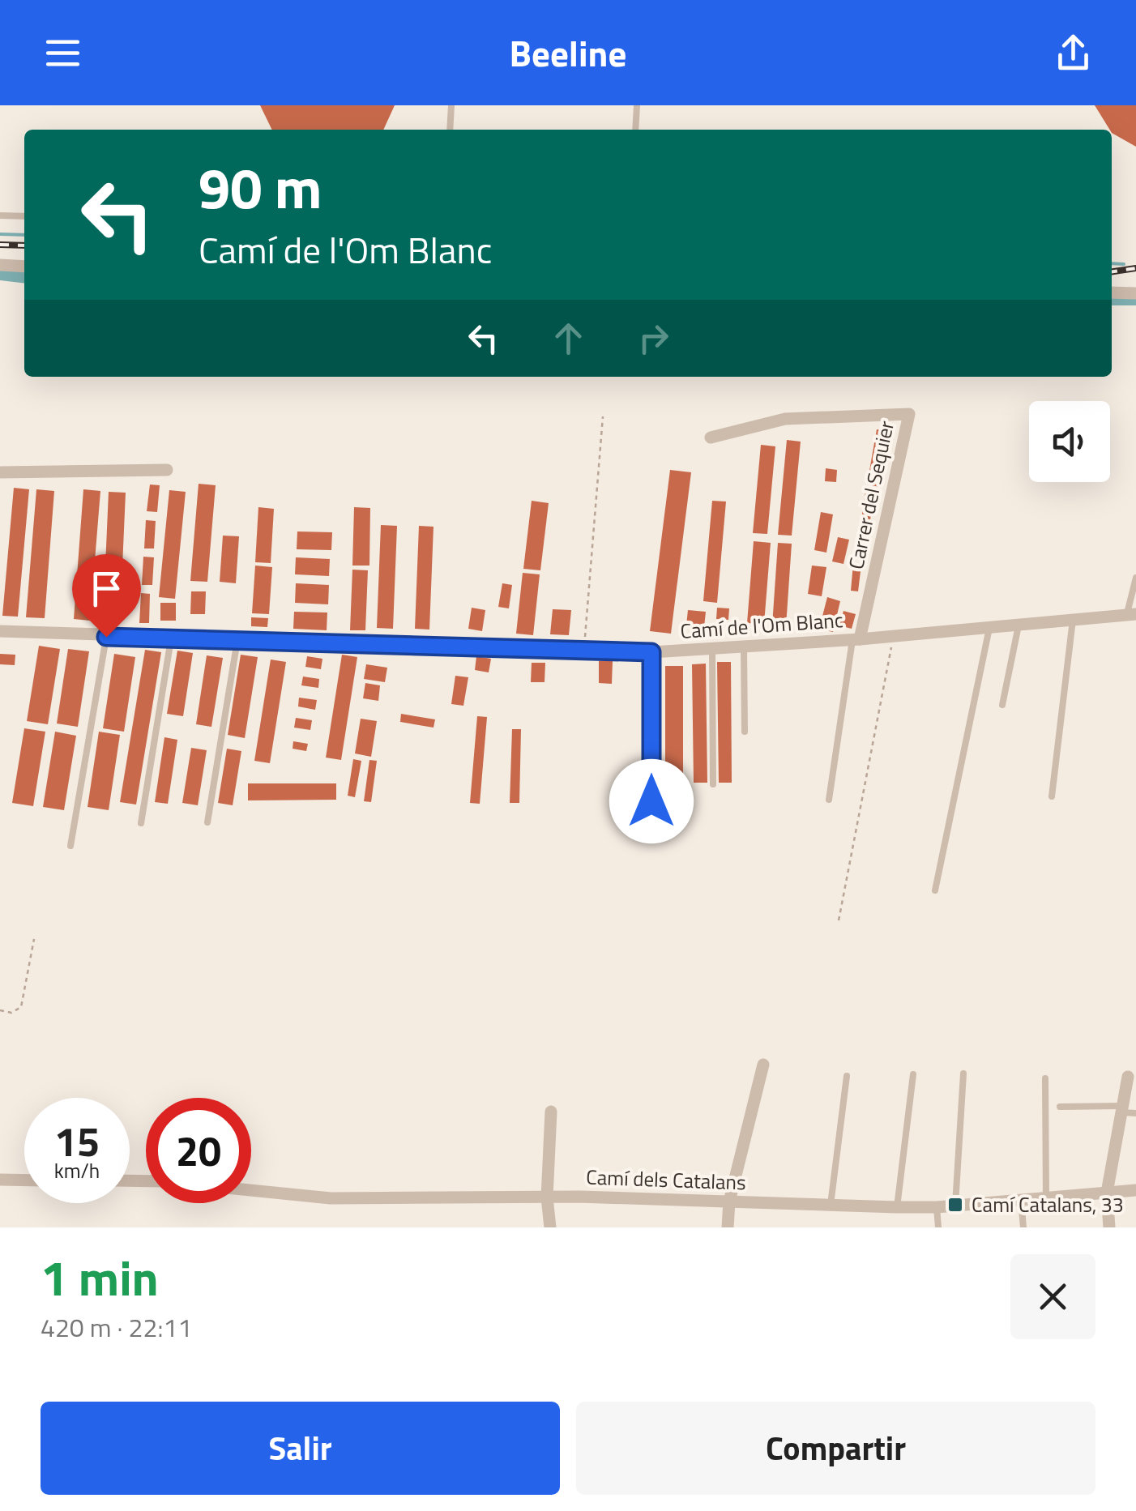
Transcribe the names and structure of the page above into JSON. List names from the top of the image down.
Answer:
{
  "streets": {
    "street": ["Carrer del Sequier", "Camí de l'Om Blanc", "Camí dels Catalans"]
  },
  "crossings": [
    ["Carrer del Sequier", "Camí de l'Om Blanc"]
  ],
  "places": {
    "transit": ["Camí Catalans, 33"]
  },
  "page": {
    "header": "Beeline",
    "turn": ["90 m", "Camí de l'Om Blanc"],
    "speed": "15 km/h",
    "limit": "20",
    "heading": ["1 min", "420 m · 22:11"],
    "buttons": ["Salir", "Compartir"]
  }
}
